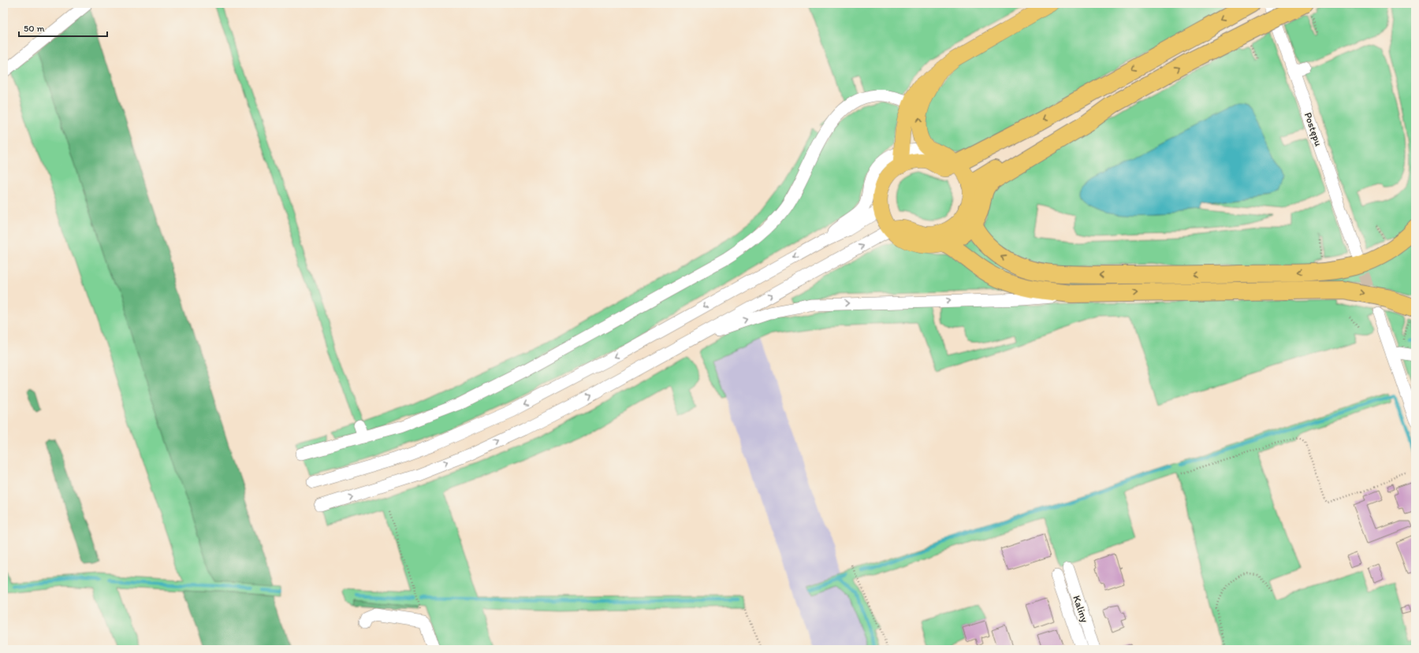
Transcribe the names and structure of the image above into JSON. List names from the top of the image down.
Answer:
{
  "streets": {
    "street": ["Postępu", "Kaliny"]
  },
  "scale_bar": "50 m"
}
